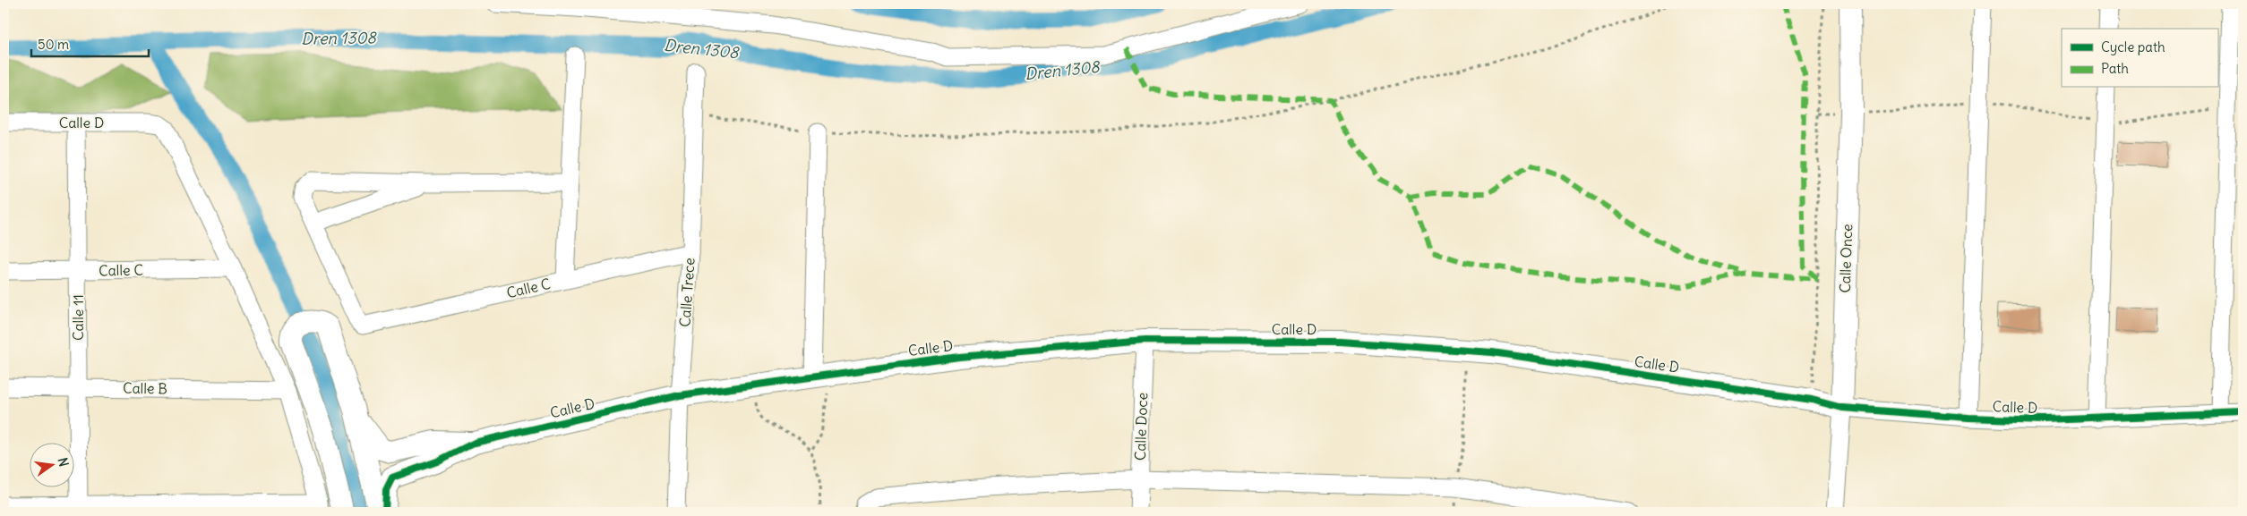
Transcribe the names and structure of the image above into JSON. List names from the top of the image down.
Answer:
{
  "streets": {
    "street": [
      "Calle D",
      "Calle Once",
      "Calle C",
      "Calle Trece",
      "Calle 11",
      "Calle B",
      "Calle Doce"
    ]
  },
  "crossings": [
    ["Calle D", "Calle Once"],
    ["Calle D", "Calle C"],
    ["Calle D", "Calle Trece"],
    ["Calle D", "Calle 11"],
    ["Calle D", "Calle Doce"],
    ["Calle C", "Calle Trece"],
    ["Calle C", "Calle 11"],
    ["Calle 11", "Calle B"]
  ],
  "water": ["Dren 1308"],
  "legend": ["Cycle path", "Path"],
  "scale_bar": "50 m",
  "north": "right"
}
